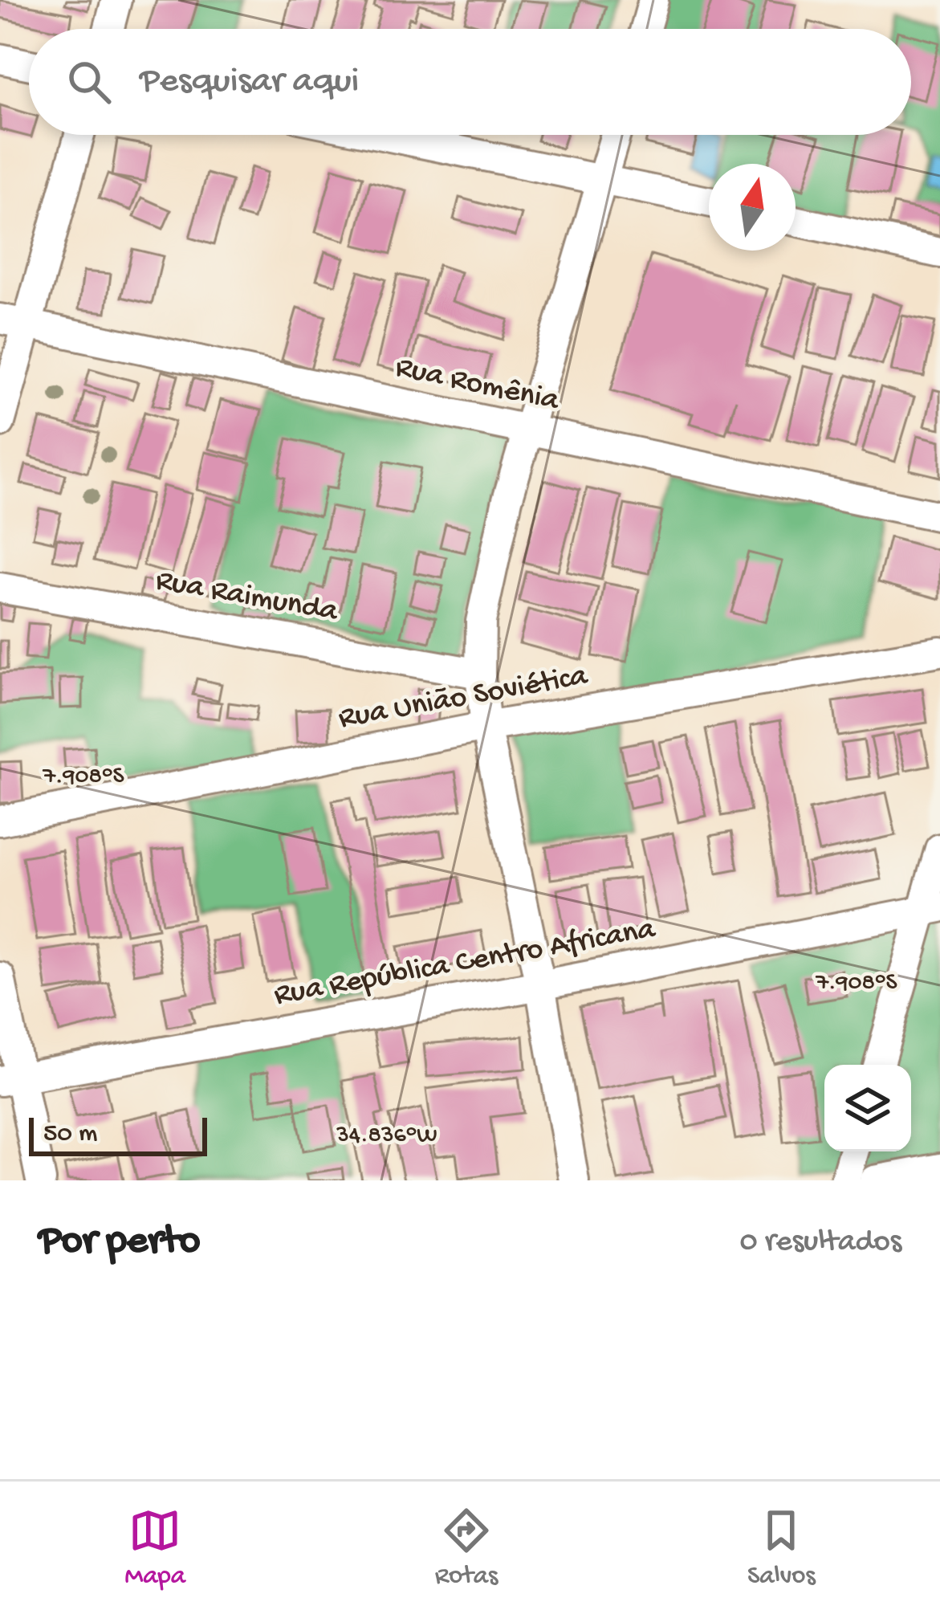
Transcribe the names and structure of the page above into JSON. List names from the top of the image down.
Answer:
{
  "streets": {
    "street": [
      "Rua Romênia",
      "Rua Raimunda",
      "Rua União Soviética",
      "Rua República Centro Africana"
    ]
  },
  "scale_bar": "50 m",
  "north": "top",
  "page": {
    "search": "Pesquisar aqui",
    "scale": "50 m",
    "heading": ["Por perto", "0 resultados"],
    "nav": ["Mapa", "Rotas", "Salvos"]
  },
  "coordinates": ["7.908°S", "34.836°W"]
}
